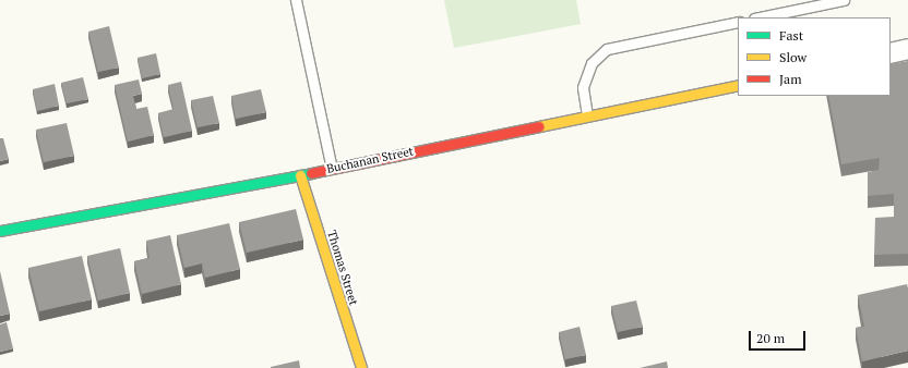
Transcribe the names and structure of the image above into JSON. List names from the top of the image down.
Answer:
{
  "streets": {
    "street": ["Buchanan Street", "Thomas Street"]
  },
  "crossings": [
    ["Buchanan Street", "Thomas Street"]
  ],
  "legend": ["Fast", "Slow", "Jam"],
  "scale_bar": "20 m"
}
